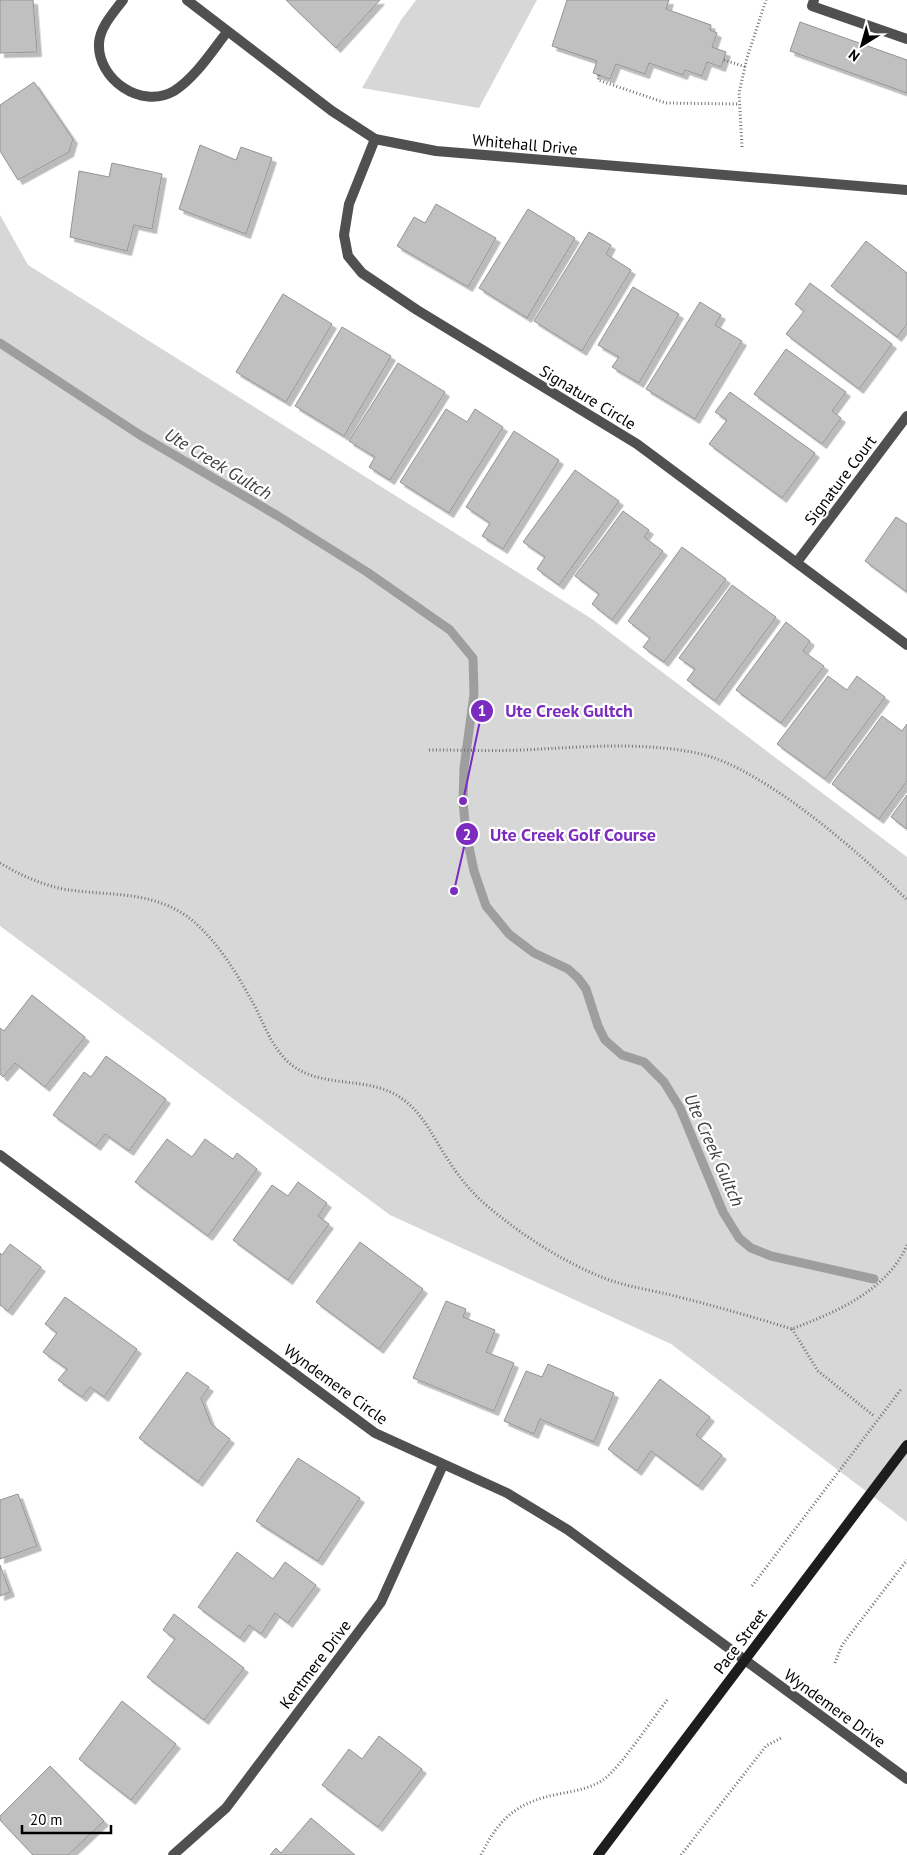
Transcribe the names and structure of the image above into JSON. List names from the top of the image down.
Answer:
{
  "streets": {
    "main road": ["Pace Street"],
    "street": [
      "Whitehall Drive",
      "Signature Circle",
      "Signature Court",
      "Wyndemere Circle",
      "Kentmere Drive",
      "Wyndemere Drive"
    ]
  },
  "crossings": [
    ["Whitehall Drive", "Signature Circle"],
    ["Signature Circle", "Signature Court"],
    ["Wyndemere Circle", "Pace Street"],
    ["Wyndemere Circle", "Kentmere Drive"],
    ["Wyndemere Circle", "Wyndemere Drive"],
    ["Pace Street", "Wyndemere Drive"]
  ],
  "water": ["Ute Creek Gultch"],
  "places": ["Ute Creek Gultch", "Ute Creek Golf Course"],
  "scale_bar": "20 m",
  "north": "bottom left"
}
